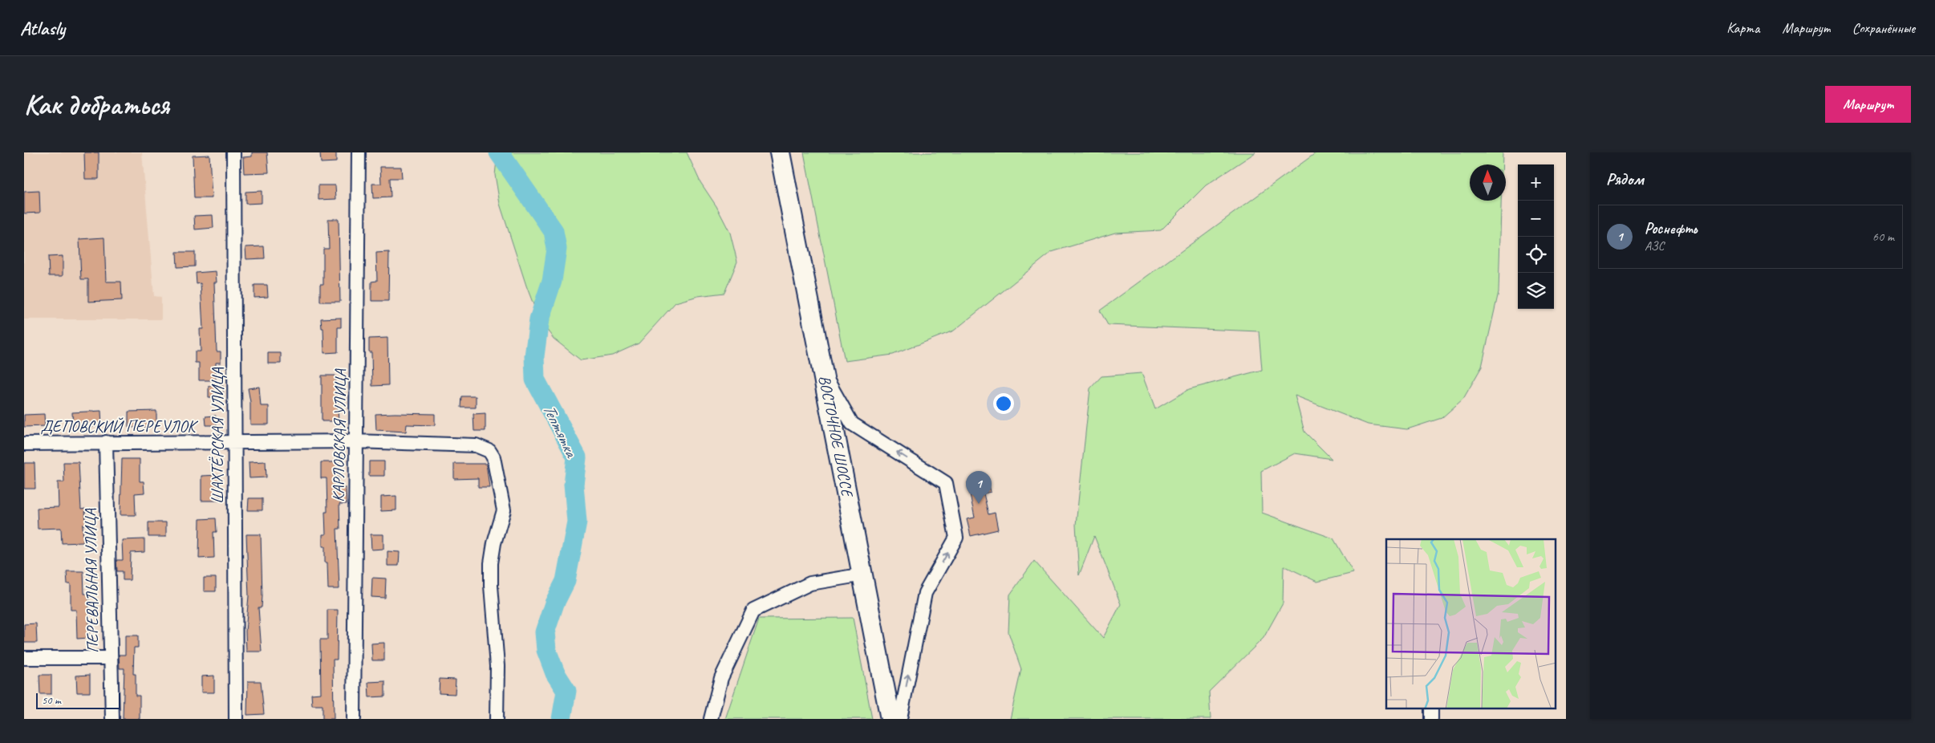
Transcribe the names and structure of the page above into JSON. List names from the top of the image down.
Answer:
{
  "streets": {
    "highway": ["ВОСТОЧНОЕ ШОССЕ"],
    "street": [
      "ДЕПОВСКИЙ ПЕРЕУЛОК",
      "ШАХТЁРСКАЯ УЛИЦА",
      "КАРЛОВСКАЯ УЛИЦА",
      "ПЕРЕВАЛЬНАЯ УЛИЦА"
    ]
  },
  "crossings": [
    ["ДЕПОВСКИЙ ПЕРЕУЛОК", "ШАХТЁРСКАЯ УЛИЦА"],
    ["ДЕПОВСКИЙ ПЕРЕУЛОК", "КАРЛОВСКАЯ УЛИЦА"],
    ["ДЕПОВСКИЙ ПЕРЕУЛОК", "ПЕРЕВАЛЬНАЯ УЛИЦА"]
  ],
  "water": ["Тептятка"],
  "scale_bar": "50 m",
  "north": "top",
  "page": {
    "header": "Atlasly",
    "nav": ["Карта", "Маршрут", "Сохранённые"],
    "buttons": "Маршрут",
    "title": "Как добраться",
    "heading": "Рядом",
    "map_buttons": ["+", "−"],
    "list": [
      {
        "mark": "1",
        "name": "Роснефть",
        "note": "АЗС",
        "value": "60 m"
      }
    ],
    "pins": "1",
    "scale": "50 m"
  }
}
